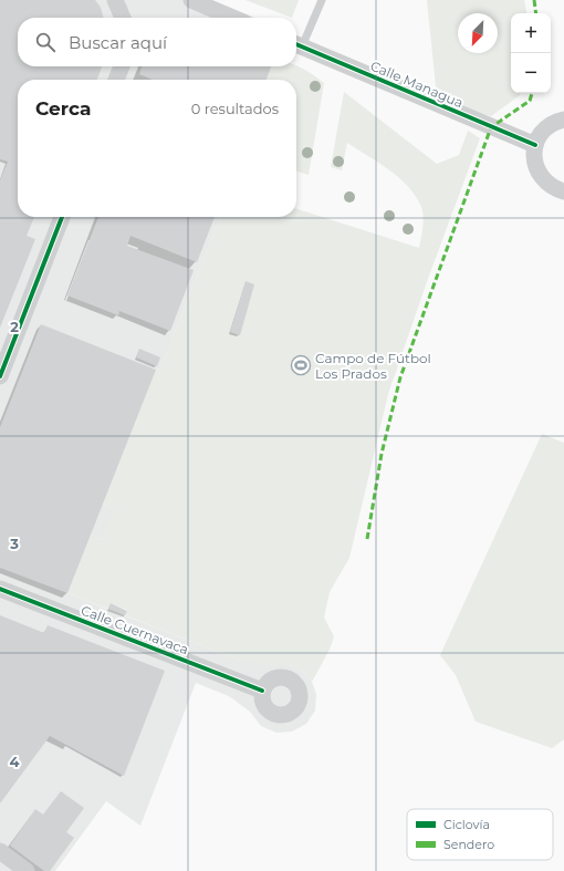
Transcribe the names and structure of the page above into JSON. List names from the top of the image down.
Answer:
{
  "streets": {
    "street": ["Calle Managua", "Calle Cuernavaca"]
  },
  "places": {
    "sports": ["Campo de Fútbol Los Prados"]
  },
  "legend": ["Ciclovía", "Sendero"],
  "north": "bottom left",
  "page": {
    "map_buttons": ["+", "−"],
    "search": "Buscar aquí",
    "heading": ["Cerca", "0 resultados"]
  },
  "grid": {
    "rows": ["2", "3", "4"]
  }
}
